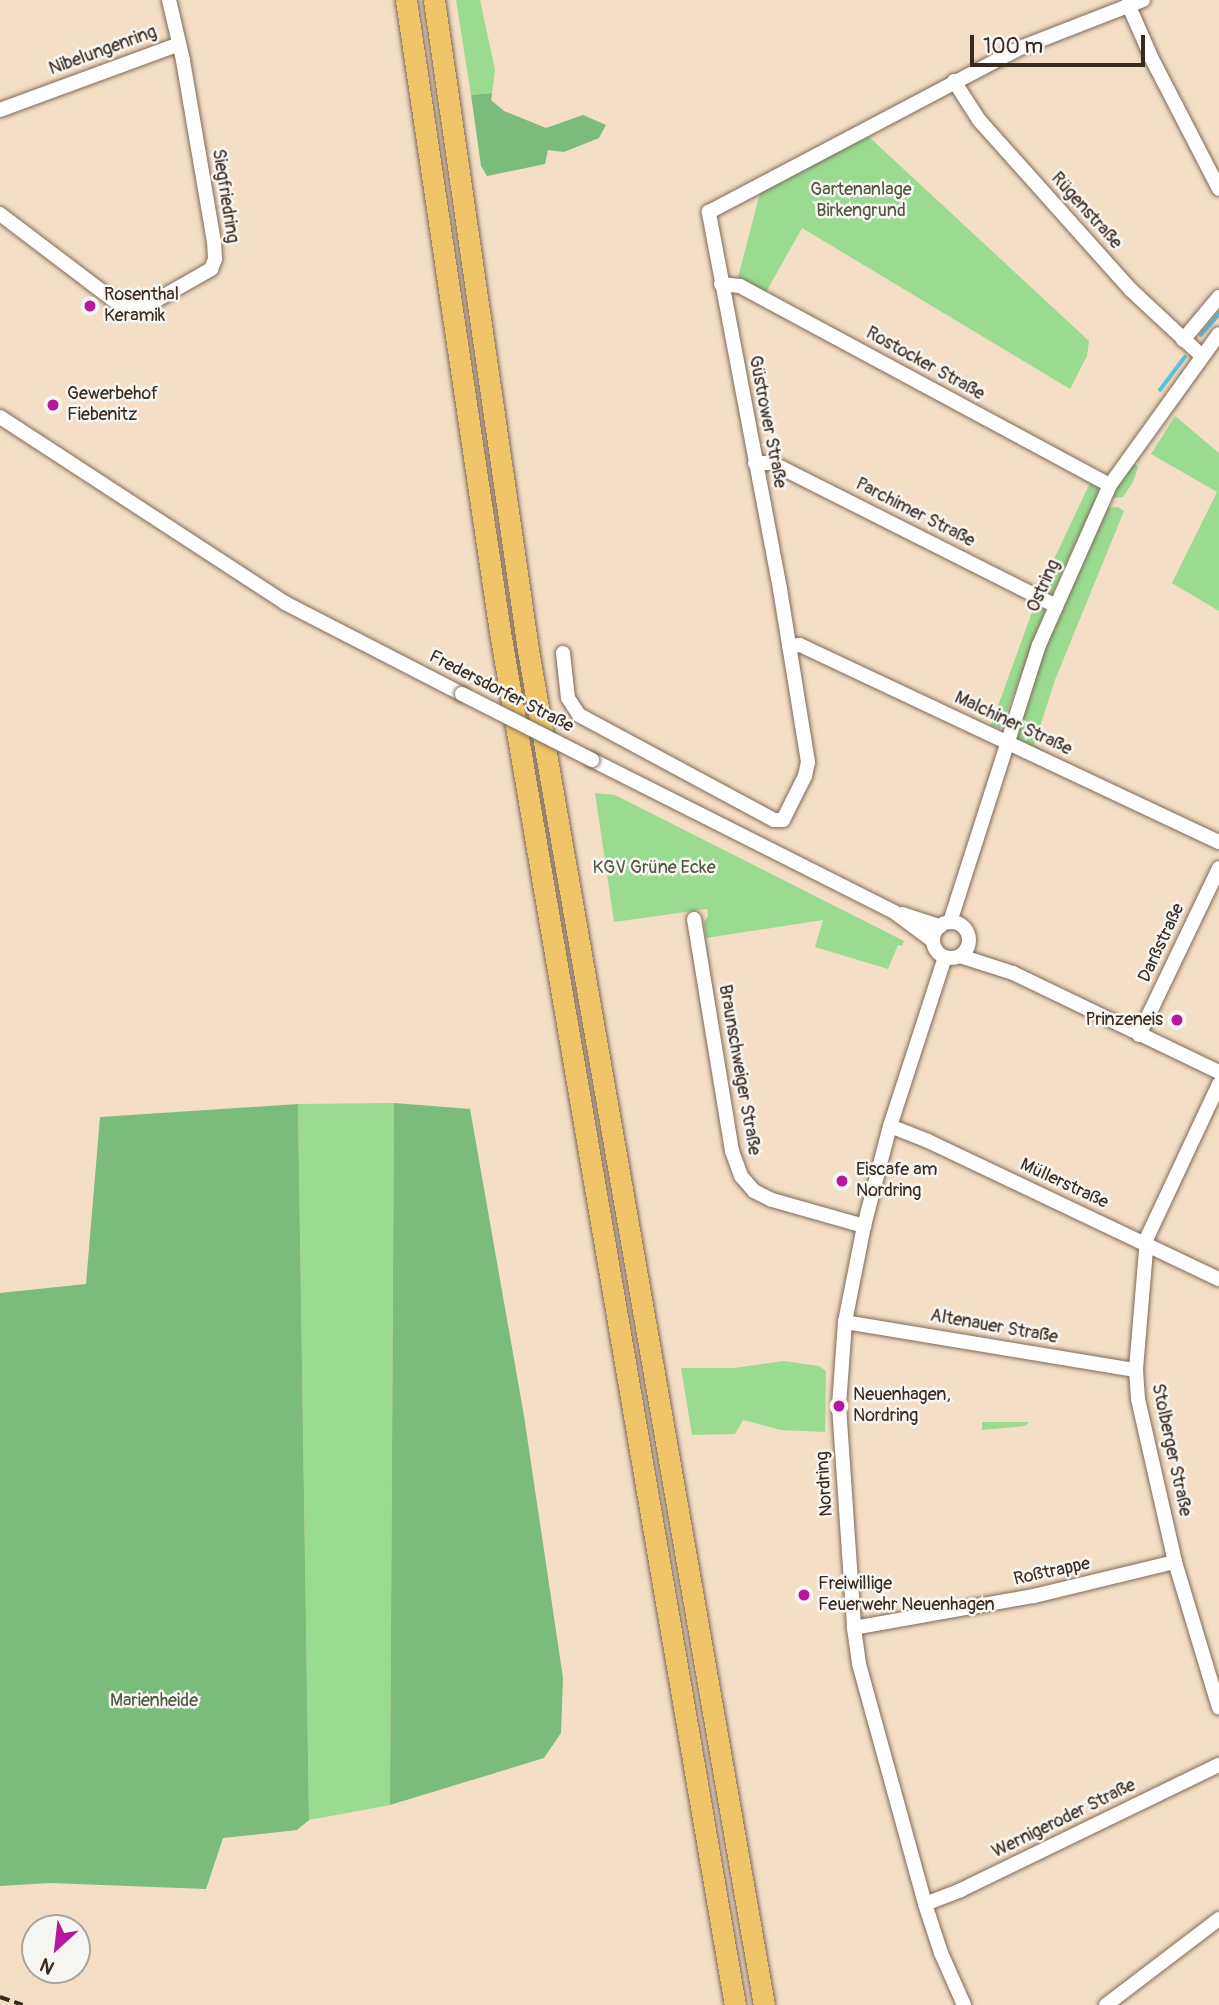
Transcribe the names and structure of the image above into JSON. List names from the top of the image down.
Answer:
{
  "streets": {
    "street": [
      "Nibelungenring",
      "Siegfriedring",
      "Rügenstraße",
      "Rostocker Straße",
      "Güstrower Straße",
      "Parchimer Straße",
      "Ostring",
      "Fredersdorfer Straße",
      "Malchiner Straße",
      "Darßstraße",
      "Braunschweiger Straße",
      "Müllerstraße",
      "Altenauer Straße",
      "Stolberger Straße",
      "Nordring",
      "Roßtrappe",
      "Wernigeroder Straße"
    ]
  },
  "crossings": [
    ["Nibelungenring", "Siegfriedring"],
    ["Rügenstraße", "Güstrower Straße"],
    ["Rügenstraße", "Ostring"],
    ["Rostocker Straße", "Güstrower Straße"],
    ["Rostocker Straße", "Ostring"],
    ["Güstrower Straße", "Parchimer Straße"],
    ["Güstrower Straße", "Malchiner Straße"],
    ["Parchimer Straße", "Ostring"],
    ["Ostring", "Fredersdorfer Straße"],
    ["Ostring", "Malchiner Straße"],
    ["Ostring", "Nordring"],
    ["Fredersdorfer Straße", "Nordring"],
    ["Braunschweiger Straße", "Nordring"],
    ["Müllerstraße", "Stolberger Straße"],
    ["Müllerstraße", "Nordring"],
    ["Altenauer Straße", "Stolberger Straße"],
    ["Altenauer Straße", "Nordring"],
    ["Stolberger Straße", "Roßtrappe"],
    ["Nordring", "Roßtrappe"],
    ["Nordring", "Wernigeroder Straße"]
  ],
  "parks": ["Gartenanlage Birkengrund", "KGV Grüne Ecke", "Marienheide"],
  "places": [
    "Rosenthal Keramik",
    "Gewerbehof Fiebenitz",
    "Prinzeneis",
    "Eiscafe am Nordring",
    "Neuenhagen, Nordring",
    "Freiwillige Feuerwehr Neuenhagen"
  ],
  "scale_bar": "100 m",
  "north": "bottom left"
}
